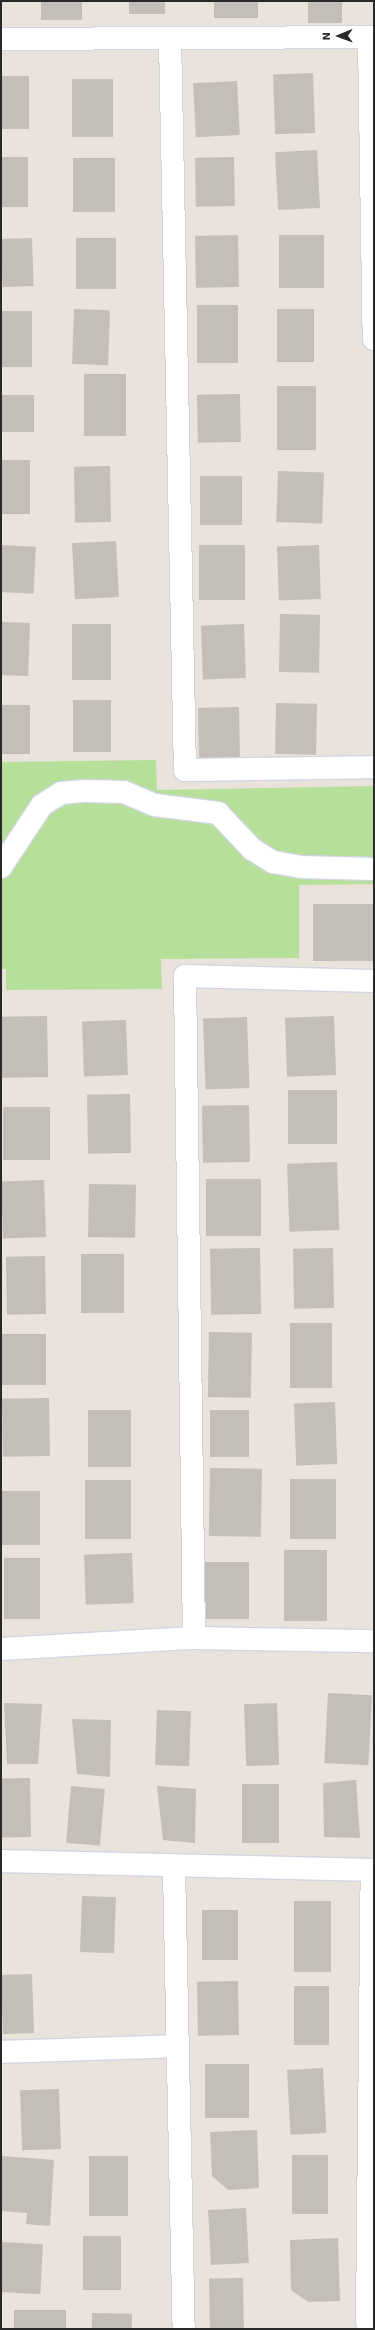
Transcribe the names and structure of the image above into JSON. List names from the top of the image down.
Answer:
{
  "north": "left"
}
